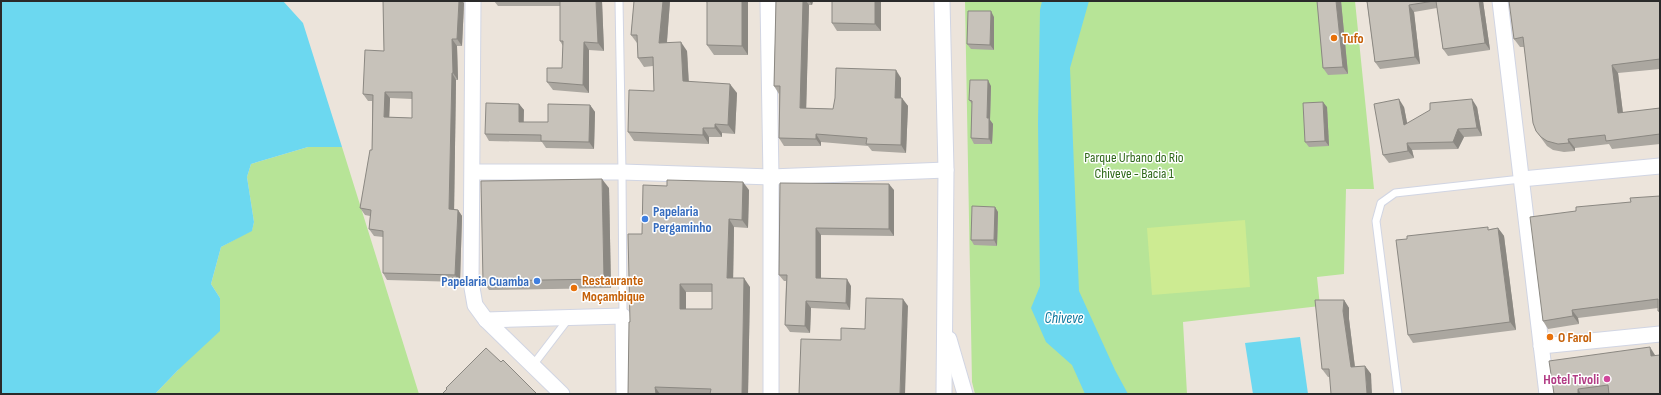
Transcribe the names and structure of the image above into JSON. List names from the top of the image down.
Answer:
{
  "water": ["Chiveve"],
  "parks": ["Parque Urbano do Rio Chiveve - Bacia 1"],
  "places": [
    "Tufo",
    "Papelaria Pergaminho",
    "Papelaria Cuamba",
    "Restaurante Moçambique",
    "O Farol",
    "Hotel Tivoli"
  ]
}
